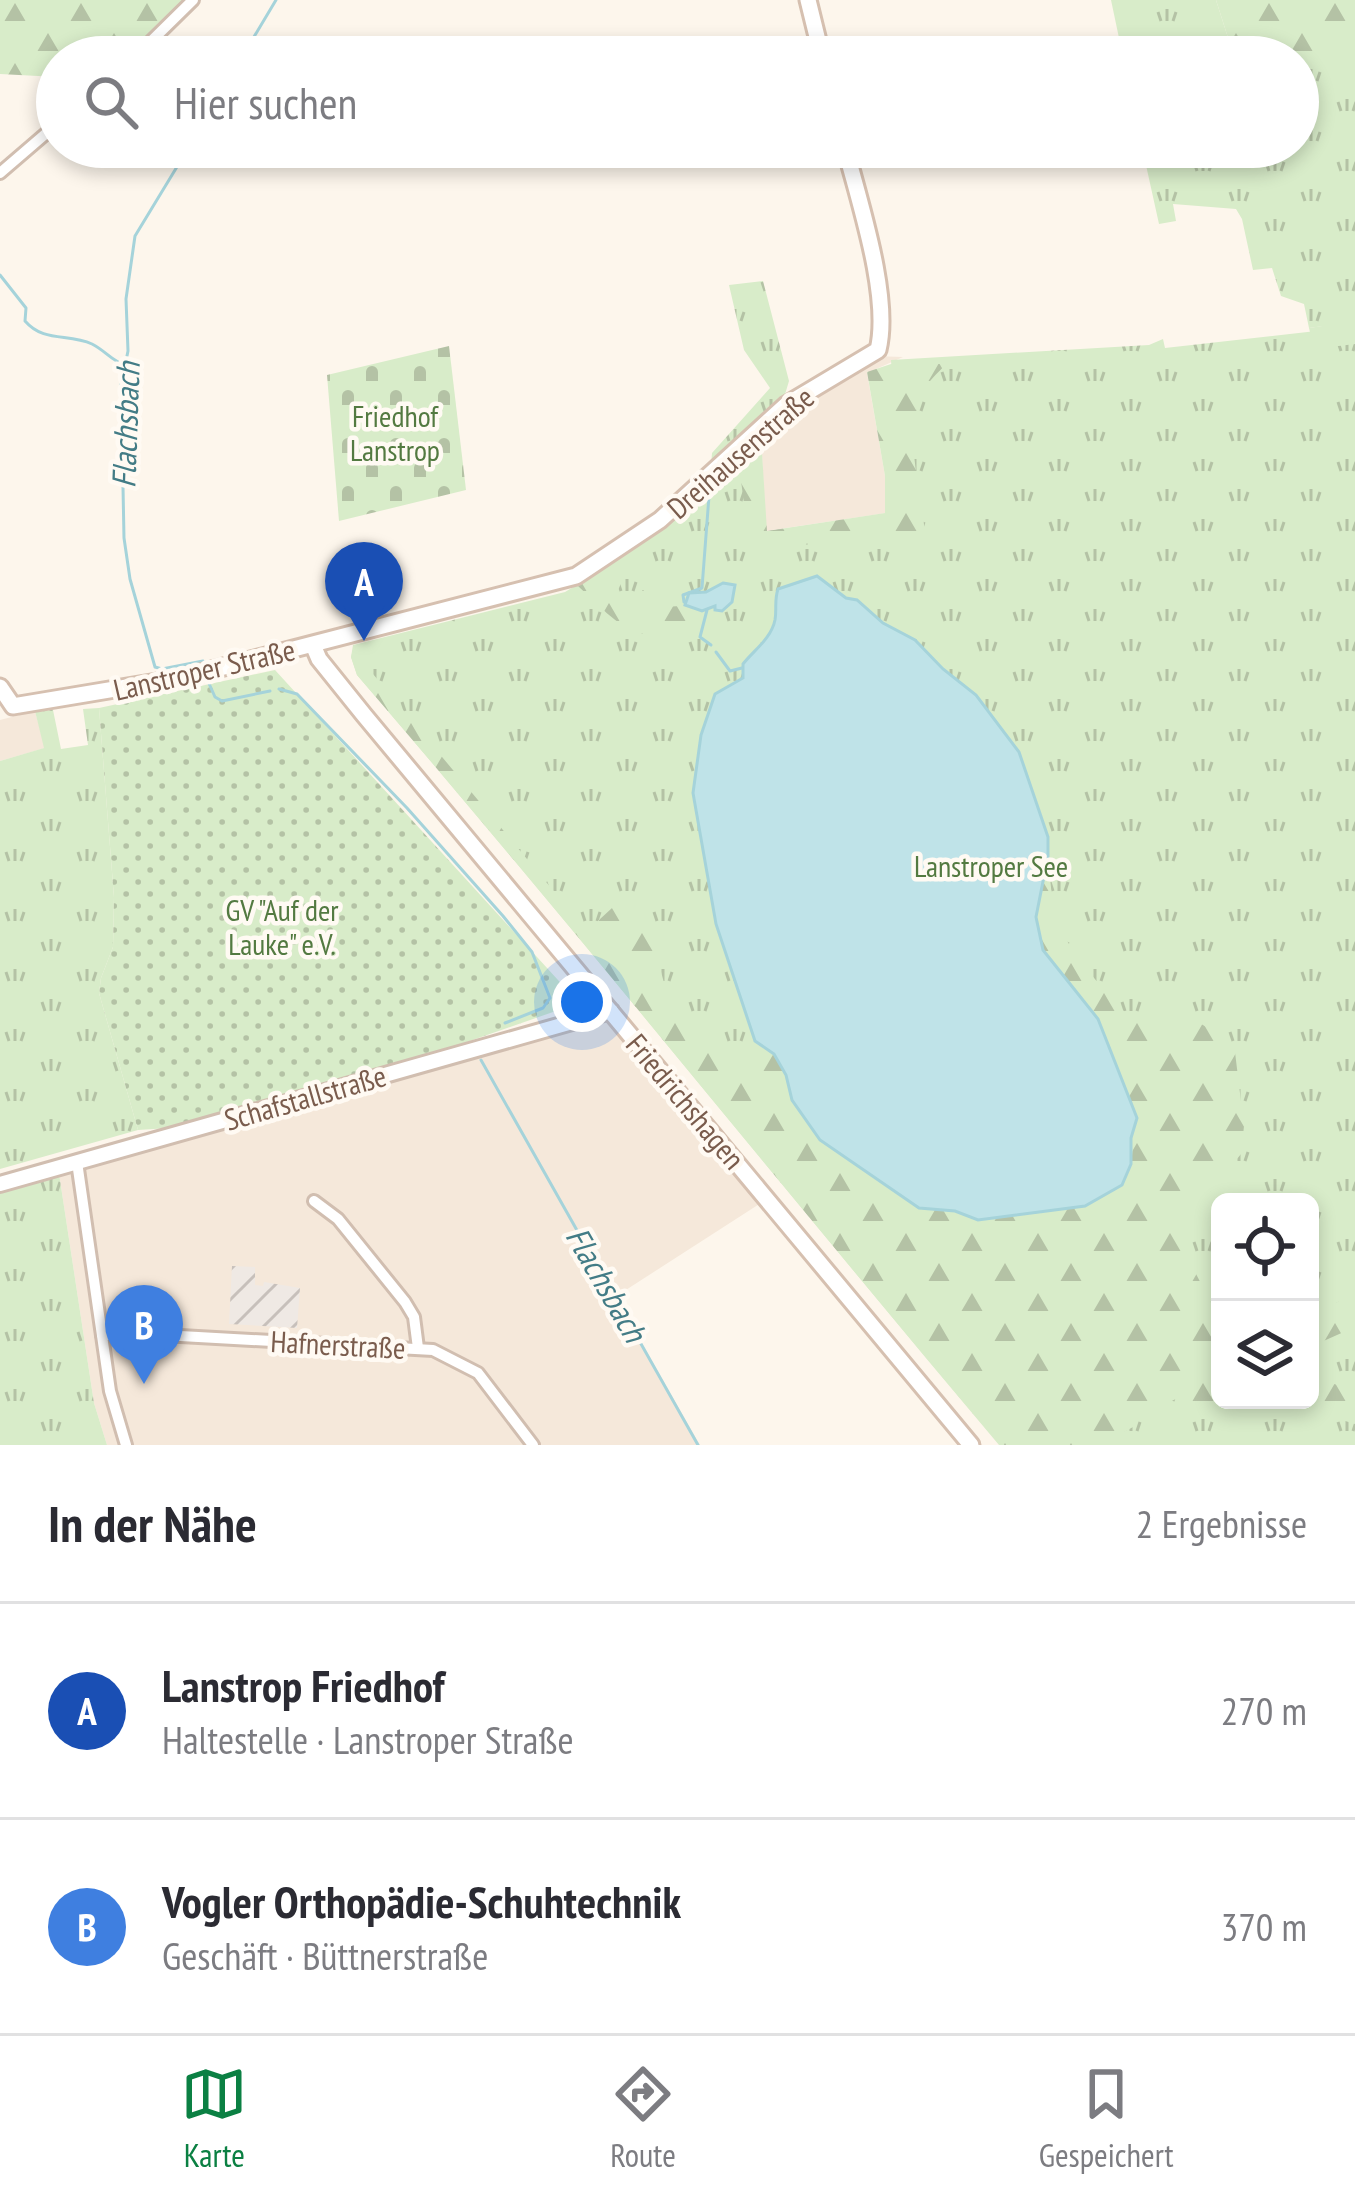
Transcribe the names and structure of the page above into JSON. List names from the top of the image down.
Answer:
{
  "streets": {
    "main road": ["Dreihausenstraße", "Lanstroper Straße", "Friedrichshagen"],
    "street": ["Schafstallstraße", "Hafnerstraße"]
  },
  "crossings": [
    ["Dreihausenstraße", "Lanstroper Straße"],
    ["Lanstroper Straße", "Friedrichshagen"],
    ["Schafstallstraße", "Friedrichshagen"]
  ],
  "water": ["Flachsbach"],
  "parks": ["Friedhof Lanstrop", "Lanstroper See", "GV \"Auf der Lauke\" e.V."],
  "page": {
    "search": "Hier suchen",
    "pins": ["A", "B"],
    "heading": ["In der Nähe", "2 Ergebnisse"],
    "list": [
      {
        "mark": "A",
        "name": "Lanstrop Friedhof",
        "note": "Haltestelle · Lanstroper Straße",
        "value": "270 m"
      },
      {
        "mark": "B",
        "name": "Vogler Orthopädie-Schuhtechnik",
        "note": "Geschäft · Büttnerstraße",
        "value": "370 m"
      }
    ],
    "nav": ["Karte", "Route", "Gespeichert"]
  }
}
